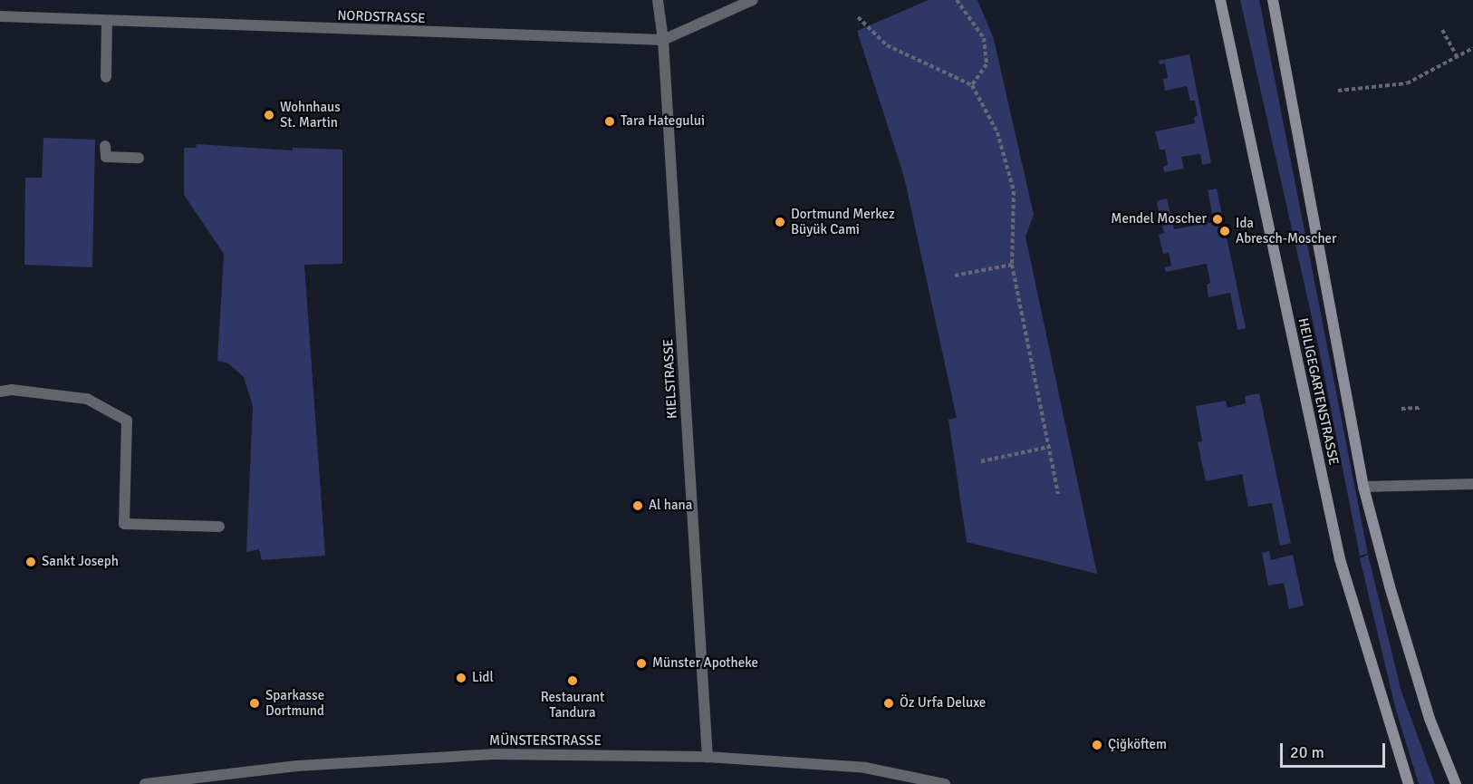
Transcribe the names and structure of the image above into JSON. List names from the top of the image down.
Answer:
{
  "streets": {
    "main road": ["HEILIGEGARTENSTRASSE"],
    "street": ["NORDSTRASSE", "KIELSTRASSE", "MÜNSTERSTRASSE"]
  },
  "crossings": [
    ["NORDSTRASSE", "KIELSTRASSE"],
    ["KIELSTRASSE", "MÜNSTERSTRASSE"]
  ],
  "places": [
    "Wohnhaus St. Martin",
    "Tara Hategului",
    "Mendel Moscher",
    "Dortmund Merkez Büyük Cami",
    "Ida Abresch-Moscher",
    "Al hana",
    "Sankt Joseph",
    "Münster Apotheke",
    "Lidl",
    "Restaurant Tandura",
    "Sparkasse Dortmund",
    "Öz Urfa Deluxe",
    "Çiğköftem"
  ],
  "scale_bar": "20 m"
}
